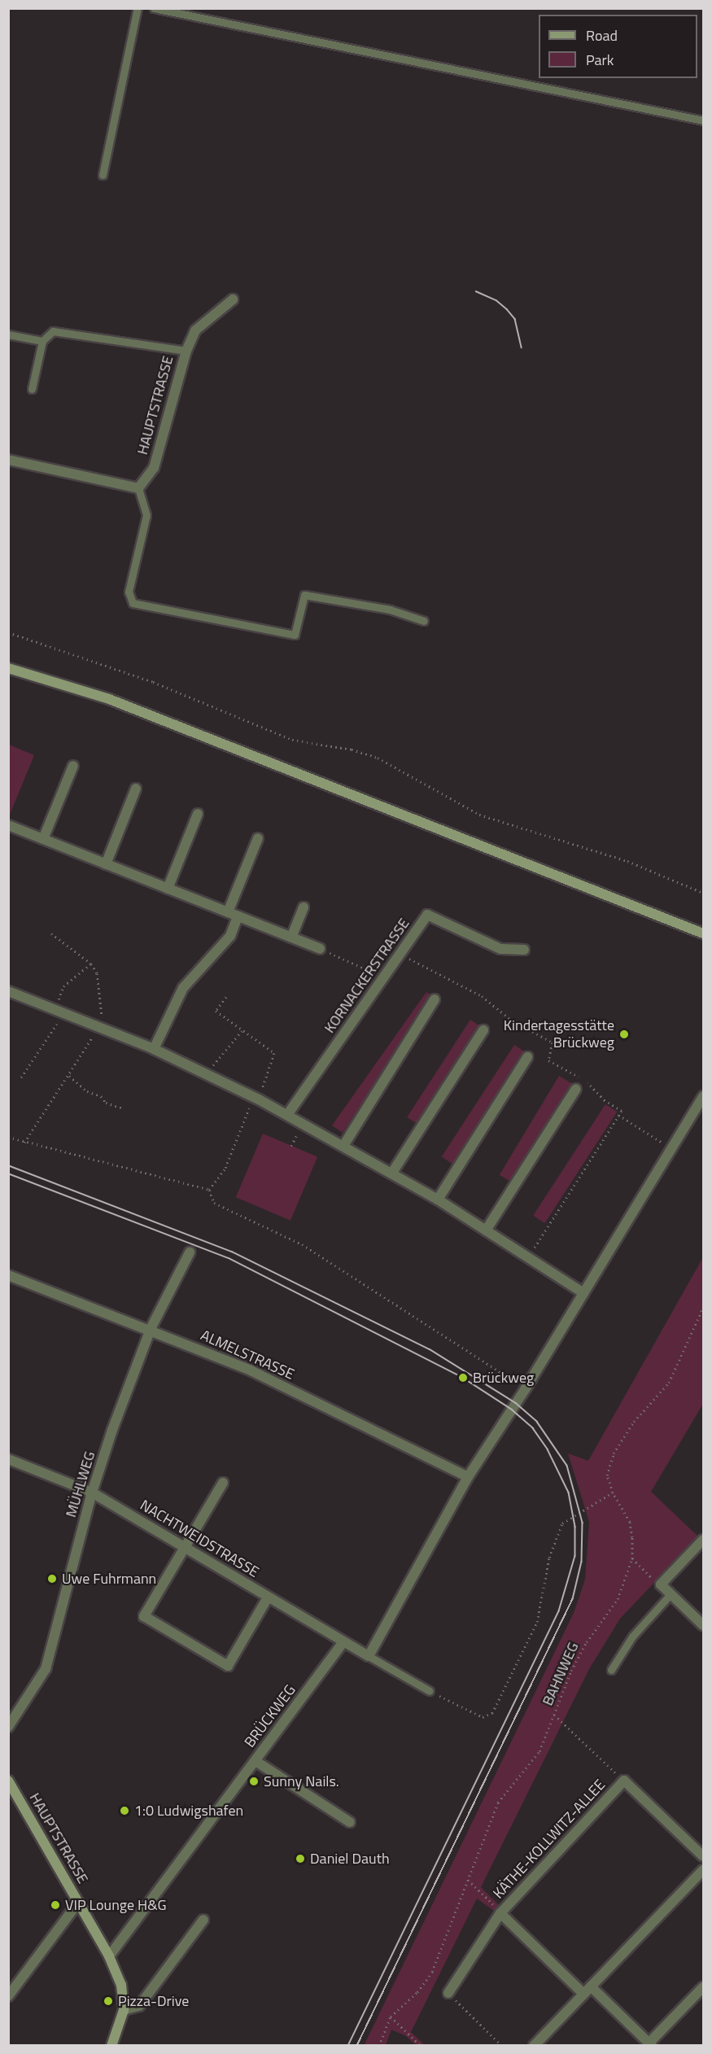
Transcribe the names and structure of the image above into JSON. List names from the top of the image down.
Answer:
{
  "streets": {
    "street": [
      "HAUPTSTRASSE",
      "KORNACKERSTRASSE",
      "ALMELSTRASSE",
      "MÜHLWEG",
      "NACHTWEIDSTRASSE",
      "BRÜCKWEG",
      "KÄTHE-KOLLWITZ-ALLEE"
    ],
    "path": ["BAHNWEG"]
  },
  "crossings": [
    ["HAUPTSTRASSE", "BRÜCKWEG"],
    ["ALMELSTRASSE", "MÜHLWEG"],
    ["MÜHLWEG", "NACHTWEIDSTRASSE"],
    ["NACHTWEIDSTRASSE", "BRÜCKWEG"]
  ],
  "places": [
    "Kindertagesstätte Brückweg",
    "Brückweg",
    "Uwe Fuhrmann",
    "Sunny Nails.",
    "1:0 Ludwigshafen",
    "Daniel Dauth",
    "VIP Lounge H&G",
    "Pizza-Drive"
  ],
  "legend": ["Road", "Park"]
}
